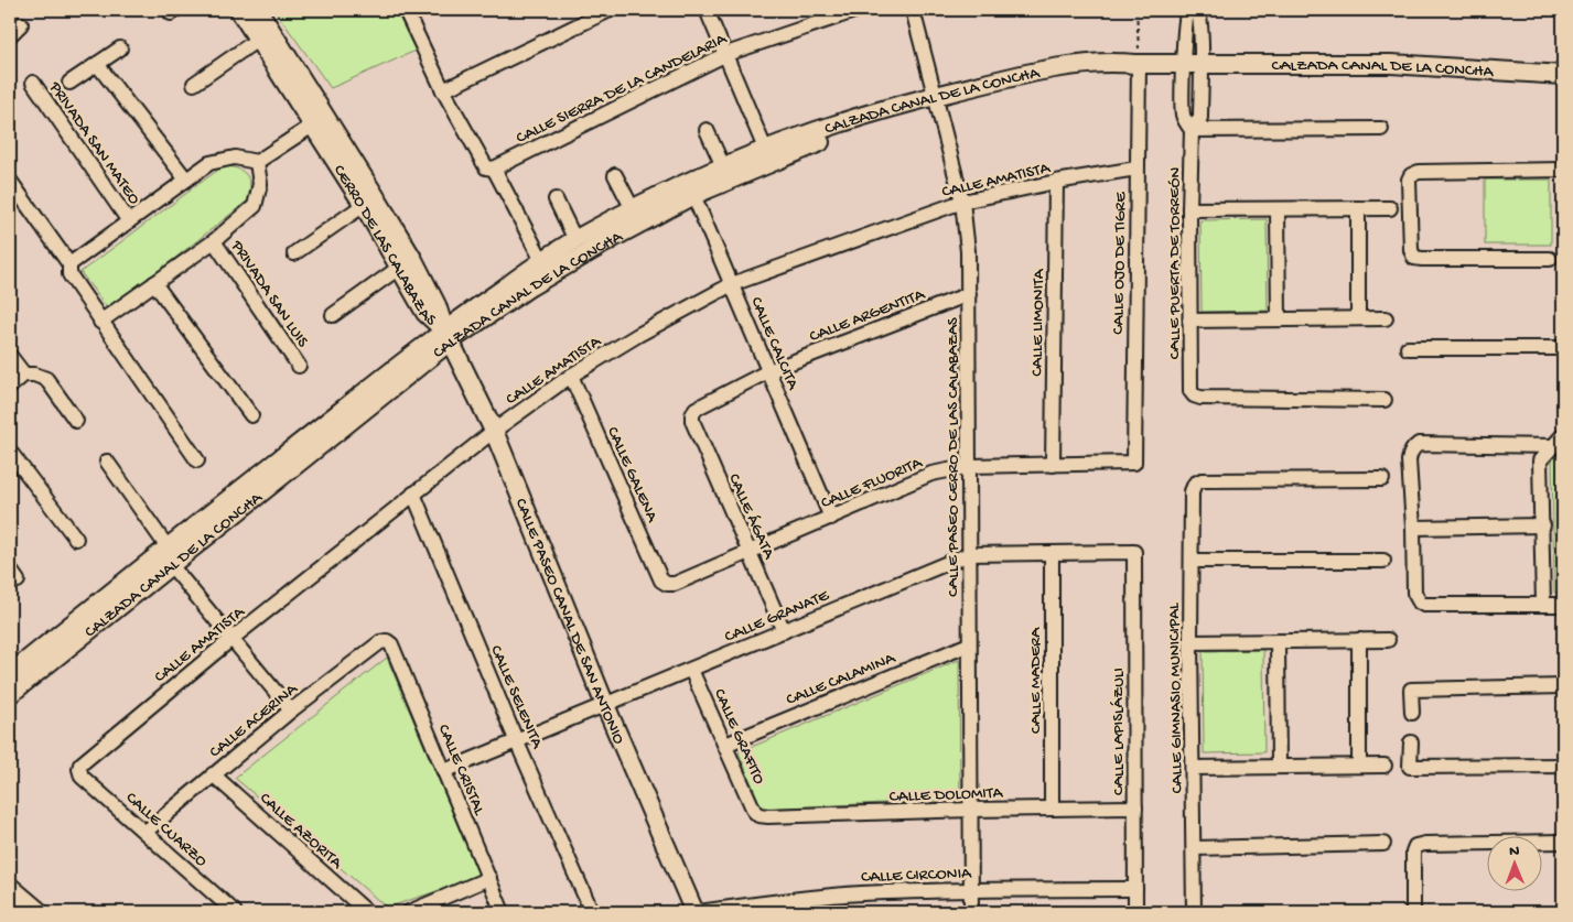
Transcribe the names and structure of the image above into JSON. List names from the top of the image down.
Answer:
{
  "streets": {
    "street": [
      "CALZADA CANAL DE LA CONCHA",
      "CALLE SIERRA DE LA CANDELARIA",
      "PRIVADA SAN MATEO",
      "CALLE AMATISTA",
      "CERRO DE LAS CALABAZAS",
      "CALLE OJO DE TIGRE",
      "CALLE PUERTA DE TORREÓN",
      "PRIVADA SAN LUIS",
      "CALLE ARGENTITA",
      "CALLE LIMONITA",
      "CALLE CALCITA",
      "CALLE PASEO CERRO DE LAS CALABAZAS",
      "CALLE GALENA",
      "CALLE FLUORITA",
      "CALLE ÁGATA",
      "CALLE GRANATE",
      "CALLE PASEO CANAL DE SAN ANTONIO",
      "CALLE CALAMINA",
      "CALLE MADERA",
      "CALLE SELENITA",
      "CALLE GIMNASIO MUNICIPAL",
      "CALLE ACERINA",
      "CALLE LAPISLÁZULI",
      "CALLE GRAFITO",
      "CALLE CRISTAL",
      "CALLE DOLOMITA",
      "CALLE CUARZO",
      "CALLE AZORITA",
      "CALLE CIRCONIA"
    ]
  },
  "crossings": [
    ["CALZADA CANAL DE LA CONCHA", "CERRO DE LAS CALABAZAS"],
    ["CALZADA CANAL DE LA CONCHA", "CALLE OJO DE TIGRE"],
    ["CALZADA CANAL DE LA CONCHA", "CALLE PUERTA DE TORREÓN"],
    ["CALZADA CANAL DE LA CONCHA", "CALLE CALCITA"],
    ["CALZADA CANAL DE LA CONCHA", "CALLE PASEO CERRO DE LAS CALABAZAS"],
    ["CALZADA CANAL DE LA CONCHA", "CALLE PASEO CANAL DE SAN ANTONIO"],
    ["CALLE AMATISTA", "CALLE OJO DE TIGRE"],
    ["CALLE AMATISTA", "CALLE LIMONITA"],
    ["CALLE AMATISTA", "CALLE CALCITA"],
    ["CALLE AMATISTA", "CALLE PASEO CERRO DE LAS CALABAZAS"],
    ["CALLE AMATISTA", "CALLE GALENA"],
    ["CALLE AMATISTA", "CALLE PASEO CANAL DE SAN ANTONIO"],
    ["CALLE AMATISTA", "CALLE SELENITA"],
    ["CALLE AMATISTA", "CALLE CUARZO"],
    ["CERRO DE LAS CALABAZAS", "CALLE PASEO CANAL DE SAN ANTONIO"],
    ["CALLE OJO DE TIGRE", "CALLE FLUORITA"],
    ["CALLE ARGENTITA", "CALLE CALCITA"],
    ["CALLE ARGENTITA", "CALLE PASEO CERRO DE LAS CALABAZAS"],
    ["CALLE ARGENTITA", "CALLE ÁGATA"],
    ["CALLE LIMONITA", "CALLE FLUORITA"],
    ["CALLE CALCITA", "CALLE FLUORITA"],
    ["CALLE PASEO CERRO DE LAS CALABAZAS", "CALLE FLUORITA"],
    ["CALLE PASEO CERRO DE LAS CALABAZAS", "CALLE GRANATE"],
    ["CALLE PASEO CERRO DE LAS CALABAZAS", "CALLE CALAMINA"],
    ["CALLE PASEO CERRO DE LAS CALABAZAS", "CALLE DOLOMITA"],
    ["CALLE PASEO CERRO DE LAS CALABAZAS", "CALLE CIRCONIA"],
    ["CALLE GALENA", "CALLE FLUORITA"],
    ["CALLE FLUORITA", "CALLE ÁGATA"],
    ["CALLE ÁGATA", "CALLE GRANATE"],
    ["CALLE GRANATE", "CALLE PASEO CANAL DE SAN ANTONIO"],
    ["CALLE GRANATE", "CALLE MADERA"],
    ["CALLE GRANATE", "CALLE SELENITA"],
    ["CALLE GRANATE", "CALLE LAPISLÁZULI"],
    ["CALLE GRANATE", "CALLE GRAFITO"],
    ["CALLE GRANATE", "CALLE CRISTAL"],
    ["CALLE CALAMINA", "CALLE GRAFITO"],
    ["CALLE MADERA", "CALLE DOLOMITA"],
    ["CALLE ACERINA", "CALLE CRISTAL"],
    ["CALLE ACERINA", "CALLE CUARZO"],
    ["CALLE ACERINA", "CALLE AZORITA"],
    ["CALLE LAPISLÁZULI", "CALLE DOLOMITA"],
    ["CALLE LAPISLÁZULI", "CALLE CIRCONIA"],
    ["CALLE GRAFITO", "CALLE DOLOMITA"]
  ],
  "north": "top"
}
